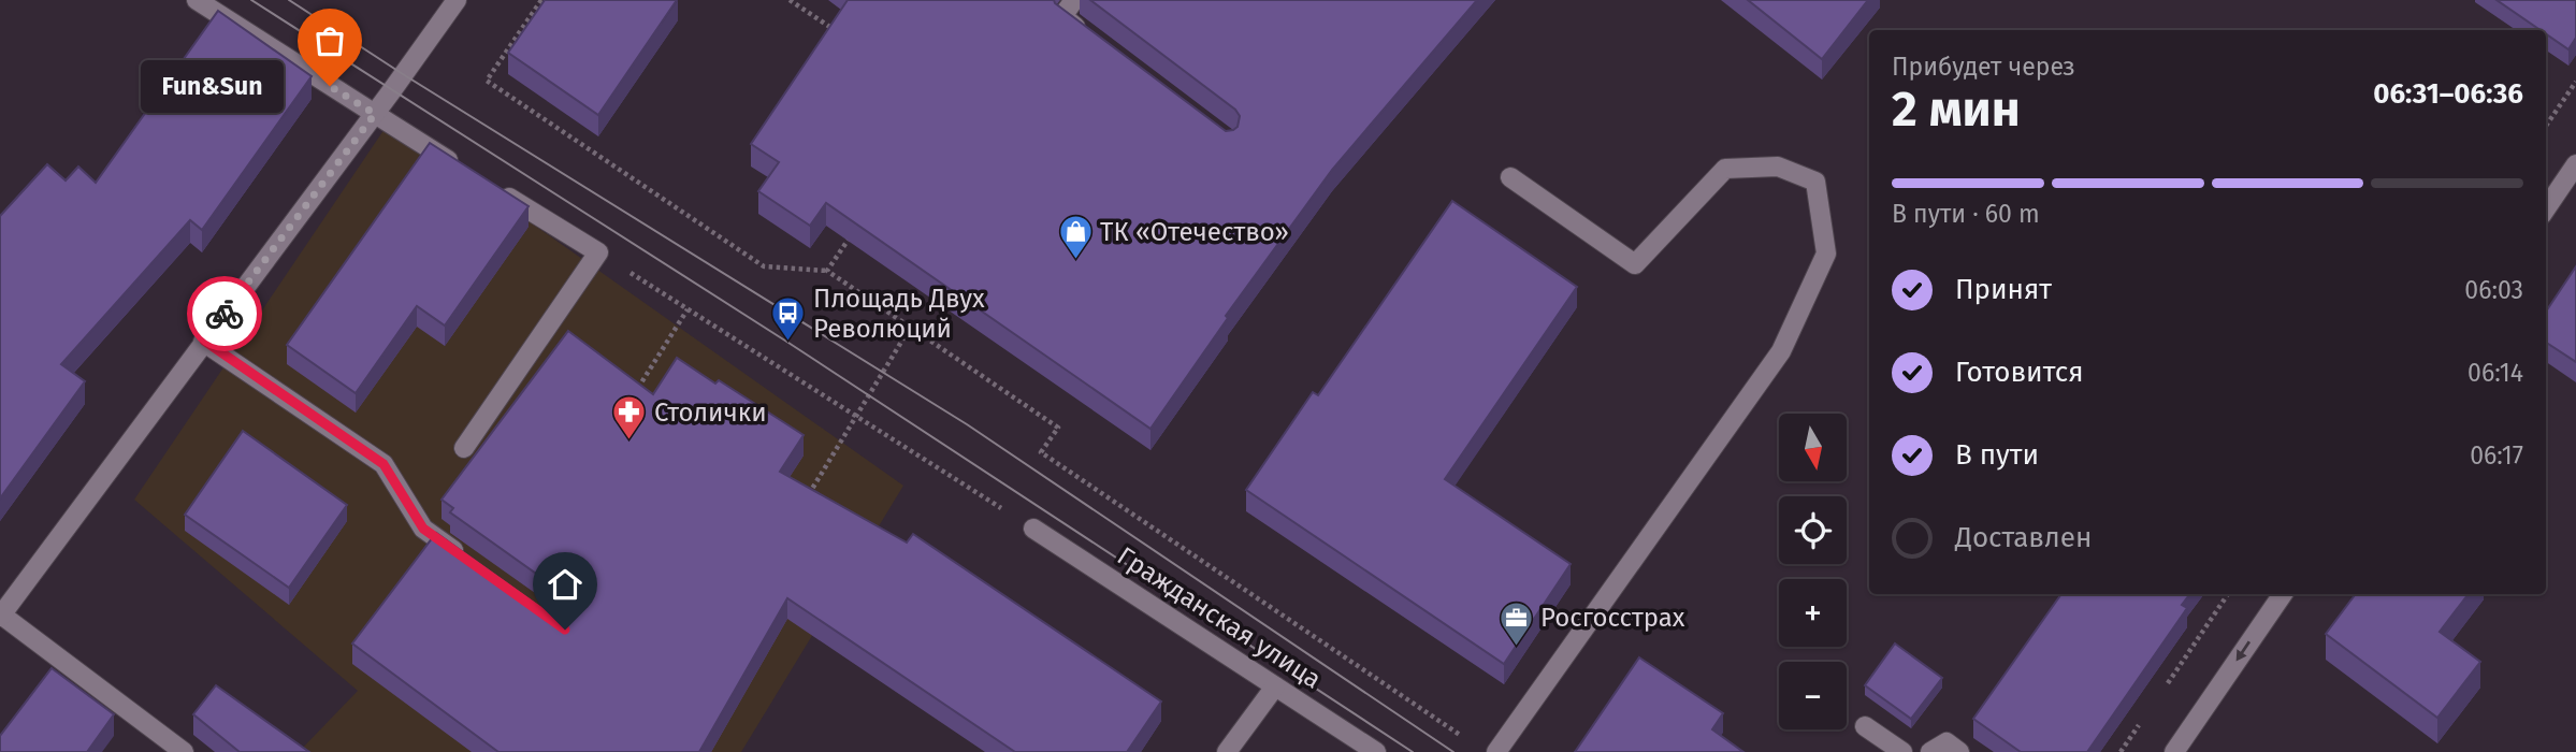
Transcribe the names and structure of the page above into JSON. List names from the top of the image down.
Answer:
{
  "streets": {
    "street": ["Гражданская улица"]
  },
  "places": {
    "other": ["Fun&Sun"],
    "shop": ["ТК «Отечество»"],
    "bus stop": ["Площадь Двух Революций"],
    "pharmacy": ["Столички"],
    "office": ["Росгосстрах"]
  },
  "north": "bottom",
  "page": {
    "heading": ["2 мин", "Прибудет через", "06:31–06:36"],
    "bubble": "Fun&Sun",
    "bar": "В пути · 60 m",
    "list": [
      ["Принят", "06:03"],
      ["Готовится", "06:14"],
      ["В пути", "06:17"],
      "Доставлен"
    ],
    "map_buttons": ["+", "−"]
  }
}
